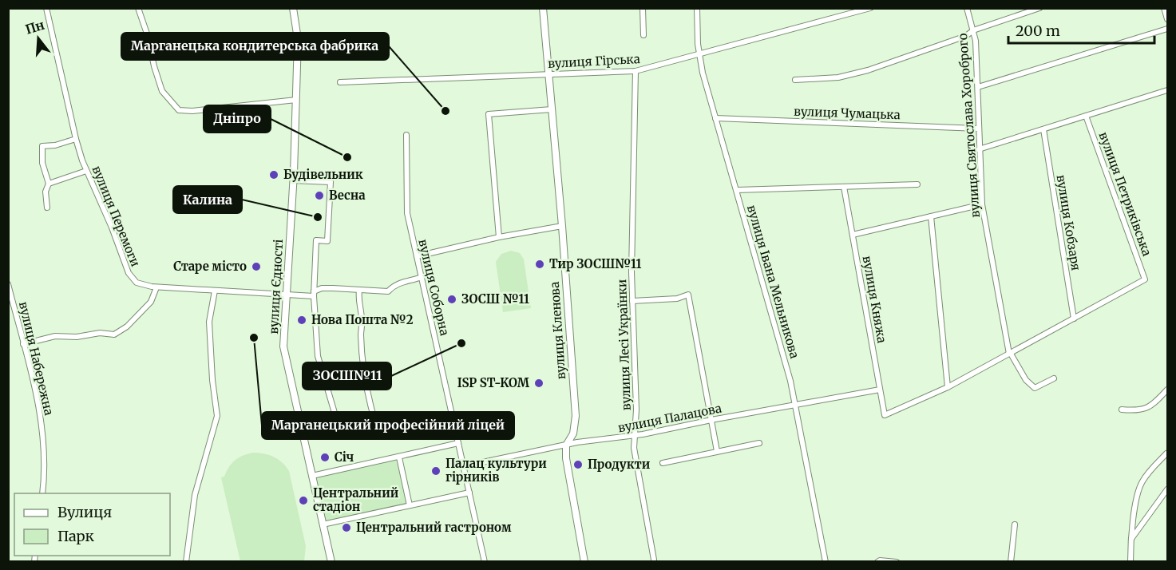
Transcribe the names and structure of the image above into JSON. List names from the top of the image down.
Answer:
{
  "streets": {
    "street": [
      "вулиця Гірська",
      "вулиця Чумацька",
      "вулиця Святослава Хороброго",
      "вулиця Петриківська",
      "вулиця Перемоги",
      "вулиця Кобзаря",
      "вулиця Івана Мельникова",
      "вулиця Єдності",
      "вулиця Соборна",
      "вулиця Княжа",
      "вулиця Кленова",
      "вулиця Лесі Українки",
      "вулиця Набережна",
      "вулиця Палацова"
    ]
  },
  "crossings": [
    ["вулиця Гірська", "вулиця Івана Мельникова"],
    ["вулиця Гірська", "вулиця Кленова"],
    ["вулиця Гірська", "вулиця Лесі Українки"],
    ["вулиця Чумацька", "вулиця Святослава Хороброго"],
    ["вулиця Чумацька", "вулиця Івана Мельникова"],
    ["вулиця Петриківська", "вулиця Кобзаря"],
    ["вулиця Перемоги", "вулиця Єдності"],
    ["вулиця Перемоги", "вулиця Соборна"],
    ["вулиця Івана Мельникова", "вулиця Палацова"],
    ["вулиця Соборна", "вулиця Палацова"],
    ["вулиця Княжа", "вулиця Палацова"],
    ["вулиця Кленова", "вулиця Палацова"],
    ["вулиця Лесі Українки", "вулиця Палацова"]
  ],
  "places": [
    "Марганецька кондитерська фабрика",
    "Дніпро",
    "Будівельник",
    "Весна",
    "Калина",
    "Тир ЗОСШ№11",
    "Старе місто",
    "ЗОСШ №11",
    "Нова Пошта №2",
    "Марганецький професійний ліцей",
    "ЗОСШ№11",
    "ISP ST-KOM",
    "Січ",
    "Продукти",
    "Палац культури гірників",
    "Центральний стадіон",
    "Центральний гастроном"
  ],
  "legend": ["Вулиця", "Парк"],
  "scale_bar": "200 m",
  "north": "top"
}
